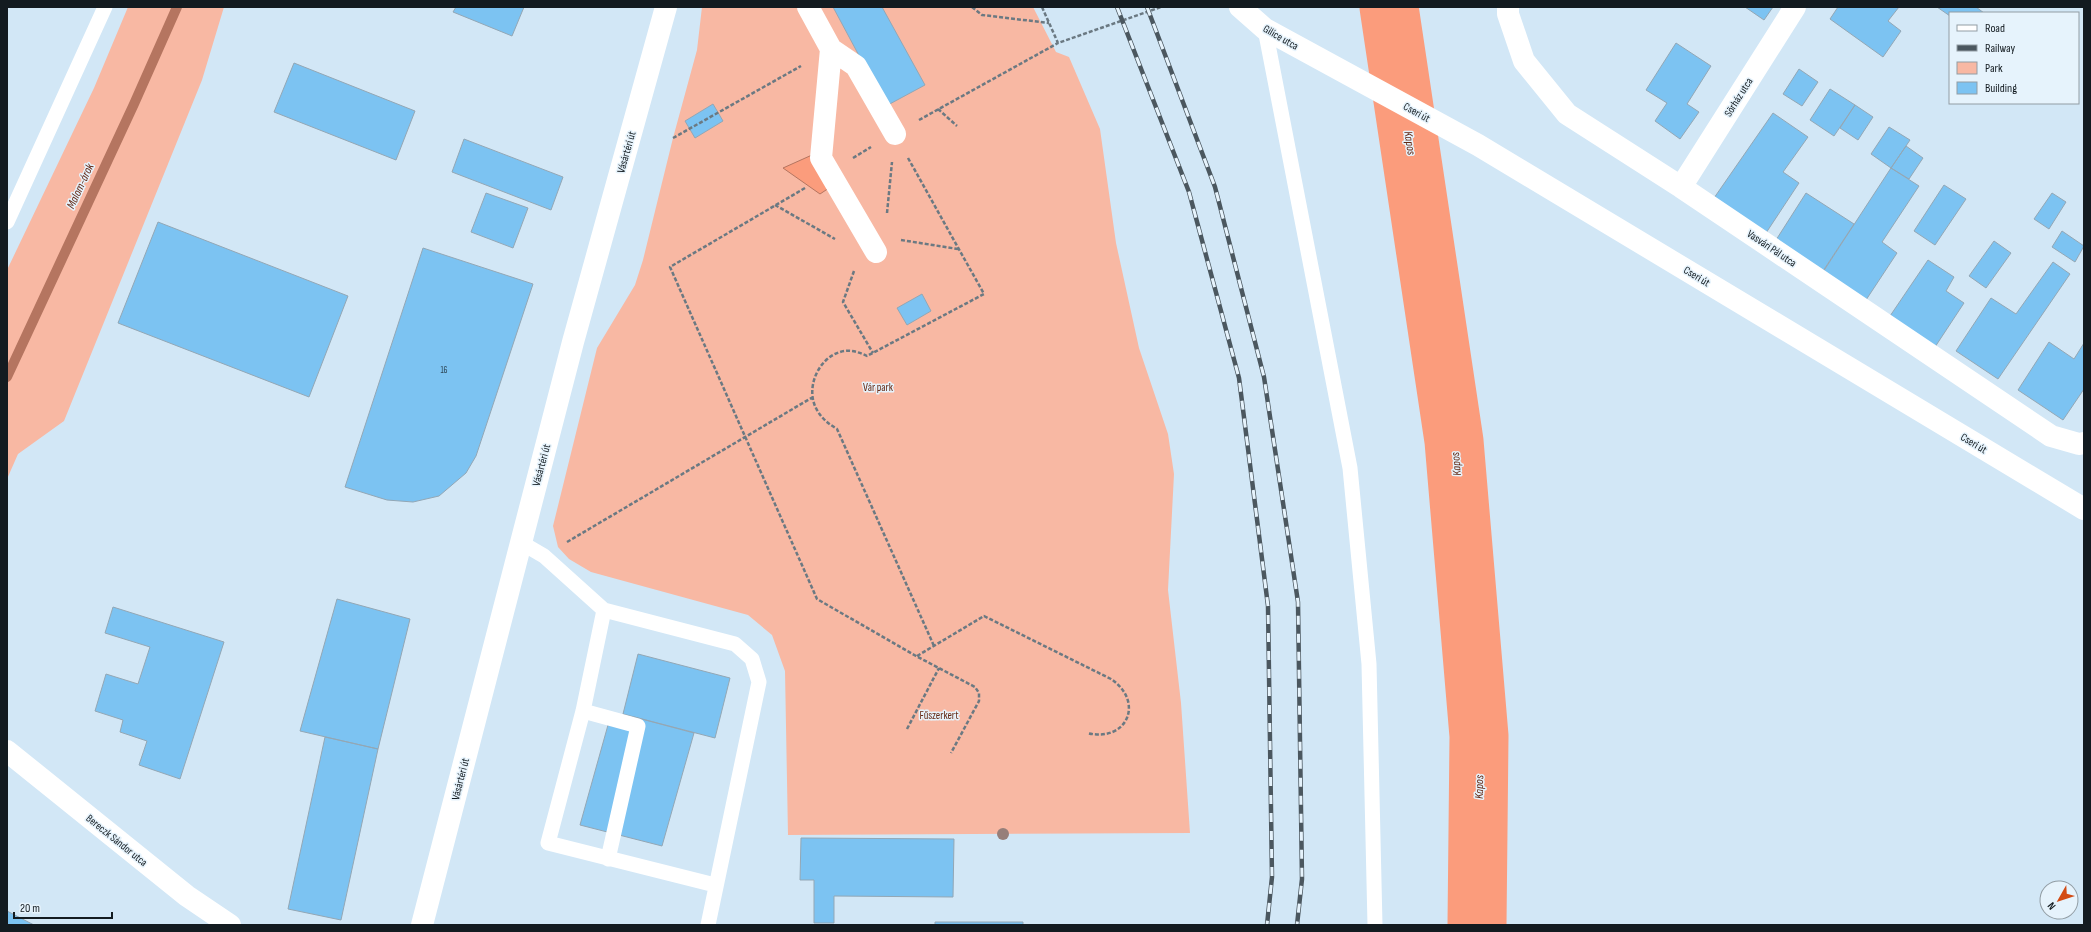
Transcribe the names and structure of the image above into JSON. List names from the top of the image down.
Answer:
{
  "streets": {
    "street": [
      "Gilice utca",
      "Sörház utca",
      "Cseri út",
      "Vásártéri út",
      "Vasvári Pál utca",
      "Bereczk Sándor utca"
    ]
  },
  "crossings": [
    ["Gilice utca", "Cseri út"],
    ["Sörház utca", "Vasvári Pál utca"]
  ],
  "water": ["Kapos", "Malom-árok"],
  "parks": ["Vár park", "Fűszerkert"],
  "house_numbers": ["16"],
  "legend": [
    "Road",
    "Railway",
    "Park",
    "Building"
  ],
  "scale_bar": "20 m",
  "north": "bottom left"
}
